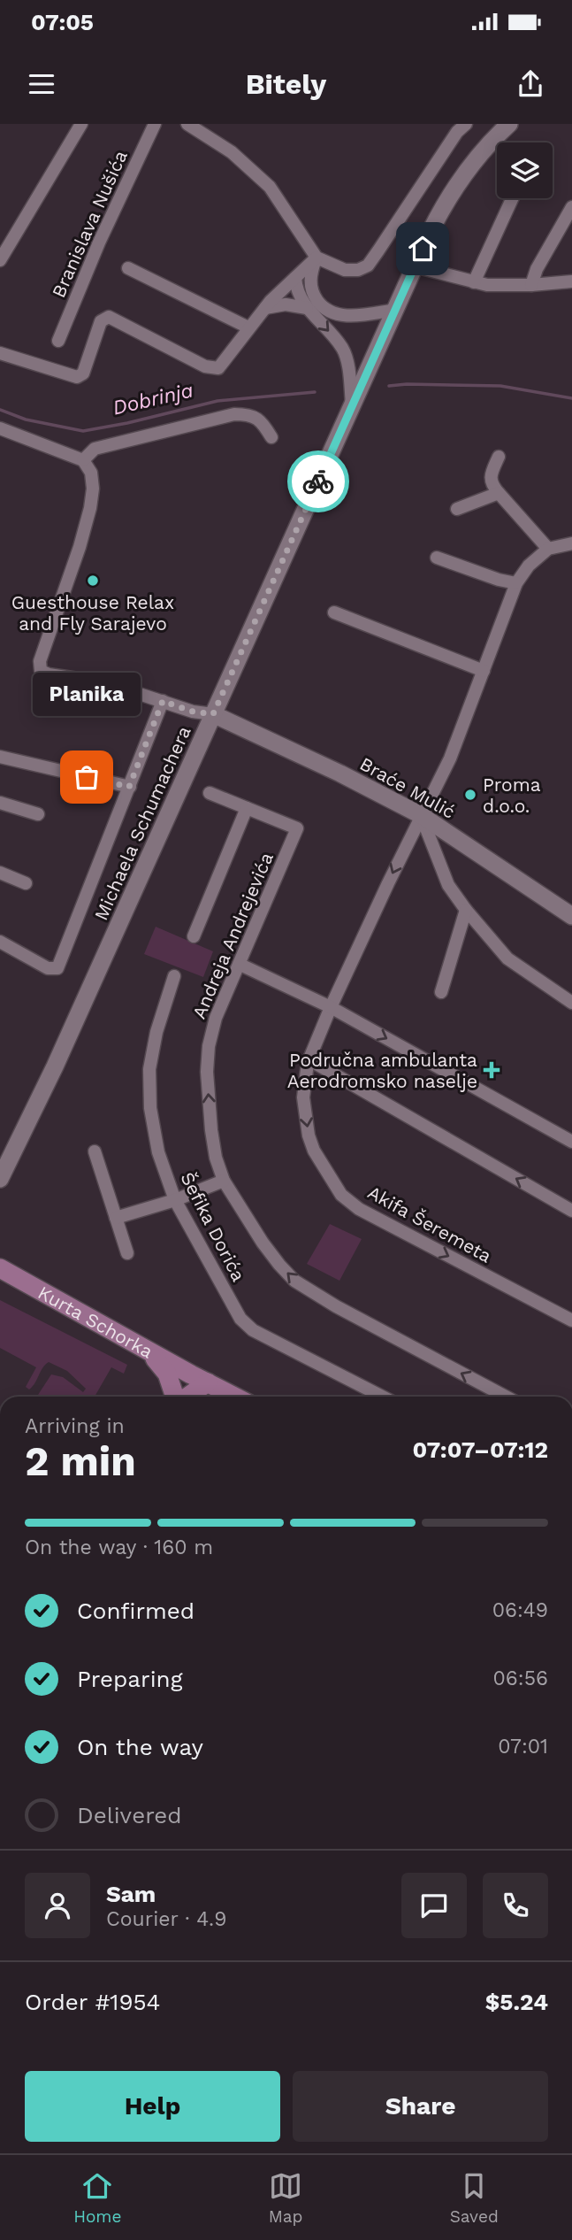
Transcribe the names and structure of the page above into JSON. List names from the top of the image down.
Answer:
{
  "streets": {
    "main road": ["Braće Mulić", "Michaela Schumachera", "Kurta Schorka"],
    "street": [
      "Branislava Nušića",
      "Andreja Andrejevića",
      "Akifa Šeremeta",
      "Šefika Dorića"
    ]
  },
  "crossings": [
    ["Braće Mulić", "Michaela Schumachera"],
    ["Braće Mulić", "Akifa Šeremeta"]
  ],
  "one_way": ["Andreja Andrejevića"],
  "water": ["Dobrinja"],
  "places": {
    "other": ["Guesthouse Relax and Fly Sarajevo", "Planika", "Proma d.o.o."],
    "health": ["Područna ambulanta Aerodromsko naselje"]
  },
  "page": {
    "status": "07:05",
    "header": "Bitely",
    "bubble": "Planika",
    "heading": ["2 min", "Arriving in", "07:07–07:12"],
    "panel": [
      "Sam",
      "Courier · 4.9",
      "Order #1954",
      "$5.24"
    ],
    "bar": "On the way · 160 m",
    "list": [
      ["Confirmed", "06:49"],
      ["Preparing", "06:56"],
      ["On the way", "07:01"],
      "Delivered"
    ],
    "buttons": ["Help", "Share"],
    "tabs": ["Home", "Map", "Saved"]
  }
}
